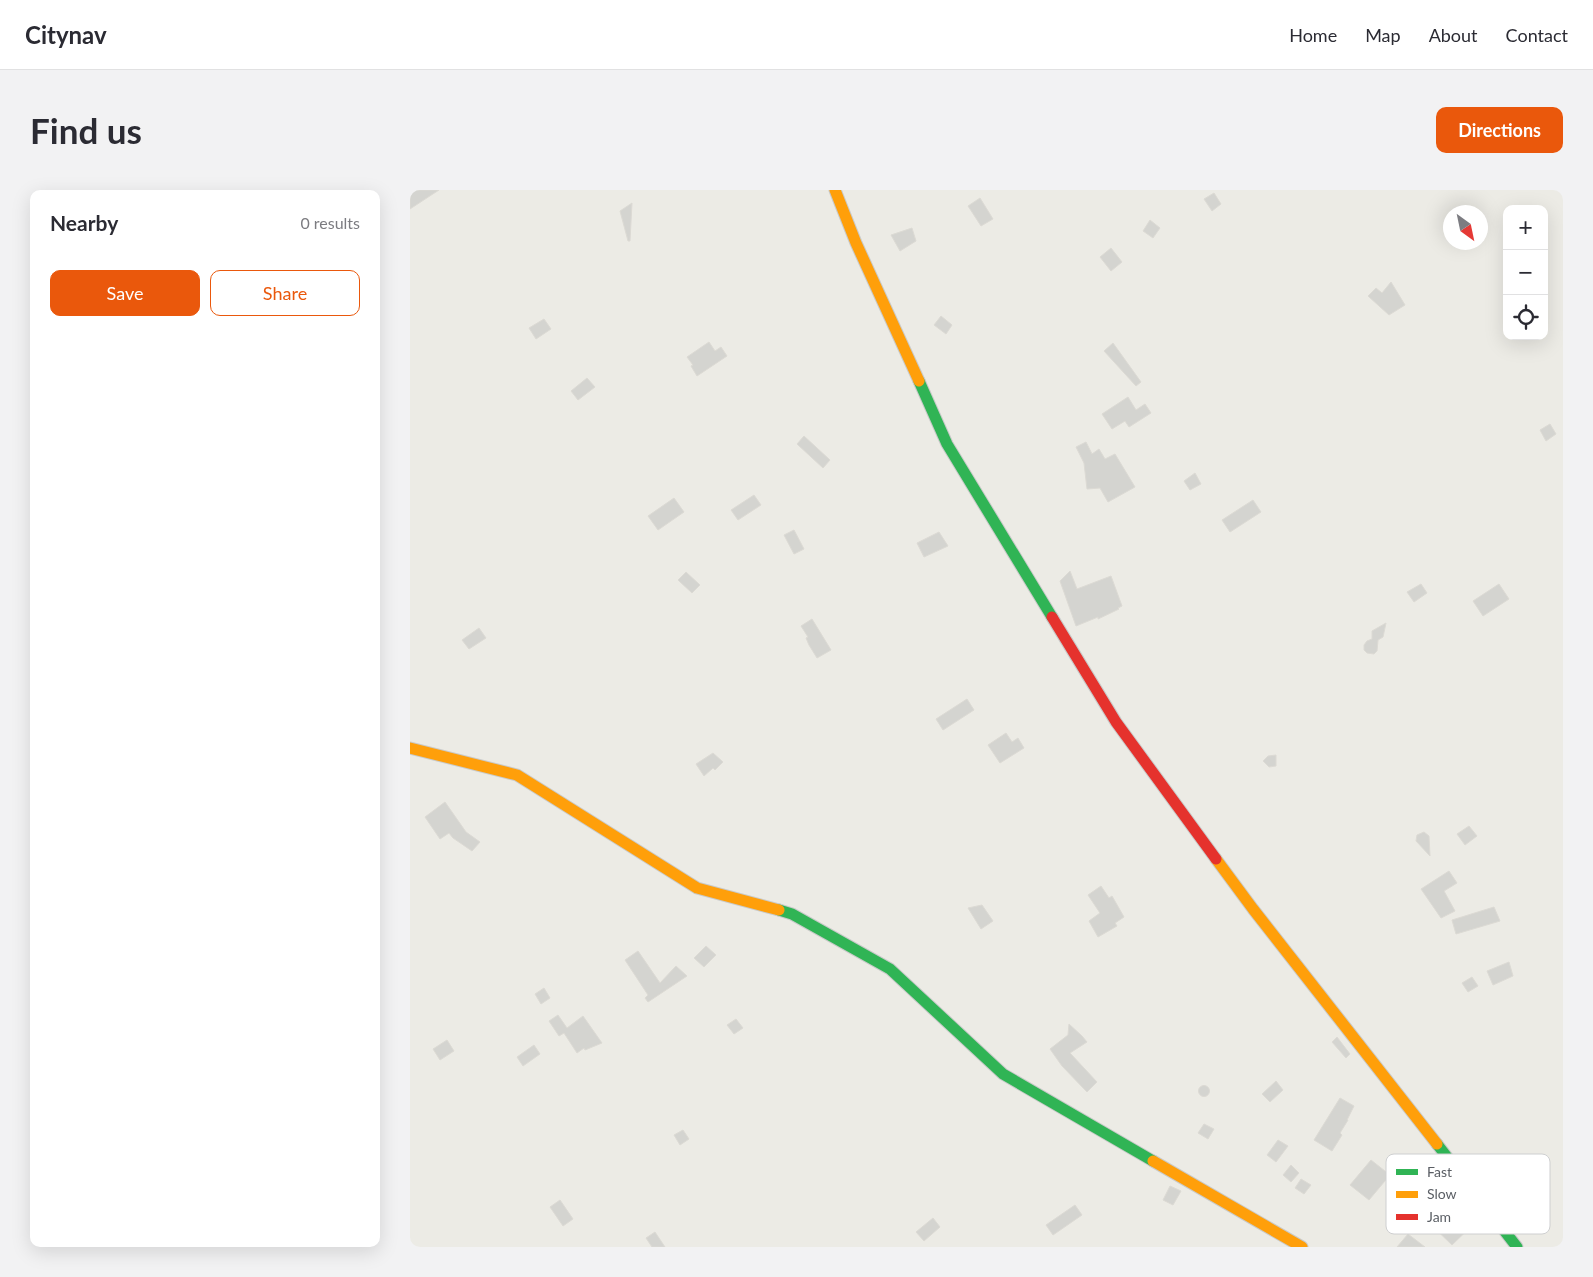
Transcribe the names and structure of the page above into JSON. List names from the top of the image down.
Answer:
{
  "legend": ["Fast", "Slow", "Jam"],
  "north": "bottom right",
  "page": {
    "header": "Citynav",
    "nav": [
      "Home",
      "Map",
      "About",
      "Contact"
    ],
    "buttons": [
      "Directions",
      ["Save", "Share"]
    ],
    "title": "Find us",
    "heading": ["Nearby", "0 results"],
    "map_buttons": ["+", "−"]
  }
}
